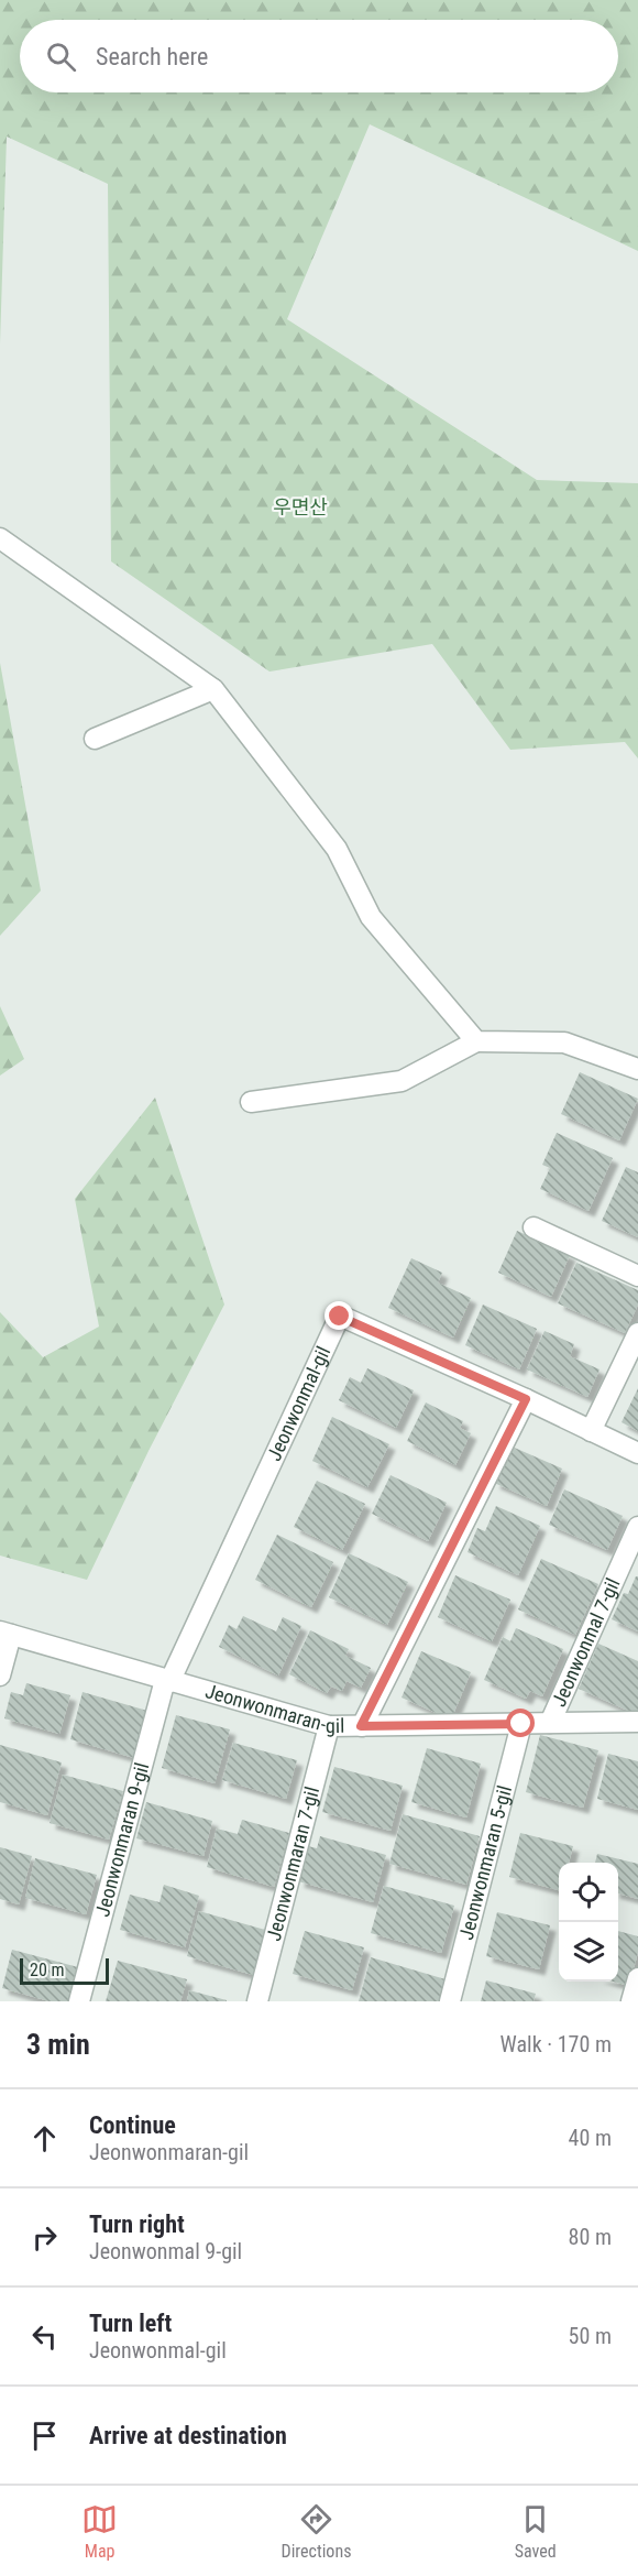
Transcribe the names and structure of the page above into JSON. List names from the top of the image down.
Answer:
{
  "streets": {
    "street": [
      "Jeonwonmal-gil",
      "Jeonwonmal 7-gil",
      "Jeonwonmaran-gil",
      "Jeonwonmaran 9-gil",
      "Jeonwonmaran 5-gil",
      "Jeonwonmaran 7-gil"
    ]
  },
  "crossings": [
    ["Jeonwonmal-gil", "Jeonwonmaran-gil"],
    ["Jeonwonmal-gil", "Jeonwonmaran 9-gil"],
    ["Jeonwonmal 7-gil", "Jeonwonmaran-gil"],
    ["Jeonwonmaran-gil", "Jeonwonmaran 9-gil"],
    ["Jeonwonmaran-gil", "Jeonwonmaran 5-gil"],
    ["Jeonwonmaran-gil", "Jeonwonmaran 7-gil"]
  ],
  "parks": ["우면산"],
  "scale_bar": "20 m",
  "page": {
    "search": "Search here",
    "scale": "20 m",
    "heading": ["3 min", "Walk · 170 m"],
    "list": [
      ["Continue", "Jeonwonmaran-gil", "40 m"],
      ["Turn right", "Jeonwonmal 9-gil", "80 m"],
      ["Turn left", "Jeonwonmal-gil", "50 m"],
      "Arrive at destination"
    ],
    "nav": ["Map", "Directions", "Saved"]
  }
}
